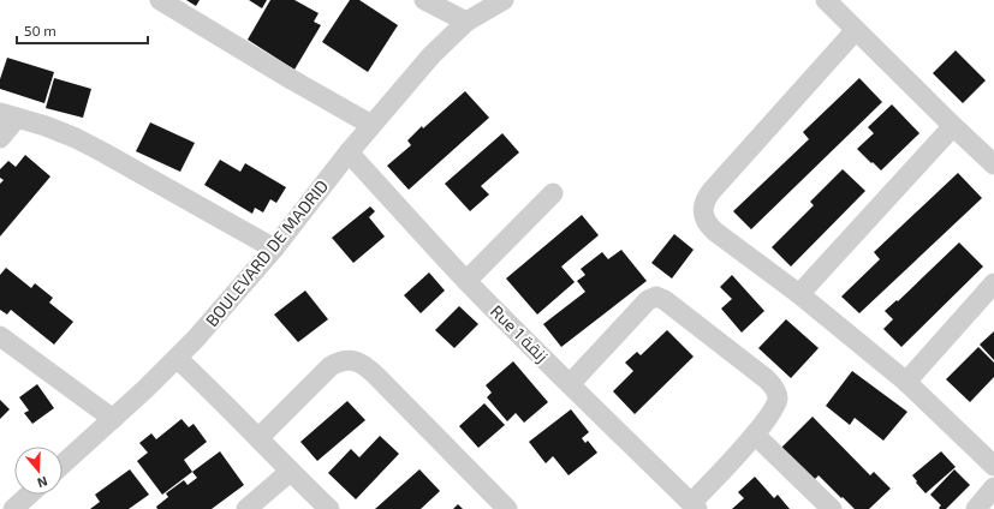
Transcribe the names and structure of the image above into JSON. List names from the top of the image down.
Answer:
{
  "streets": {
    "street": ["BOULEVARD DE MADRID", "Rue 1 زنقة"]
  },
  "crossings": [
    ["BOULEVARD DE MADRID", "Rue 1 زنقة"]
  ],
  "scale_bar": "50 m",
  "north": "bottom"
}
